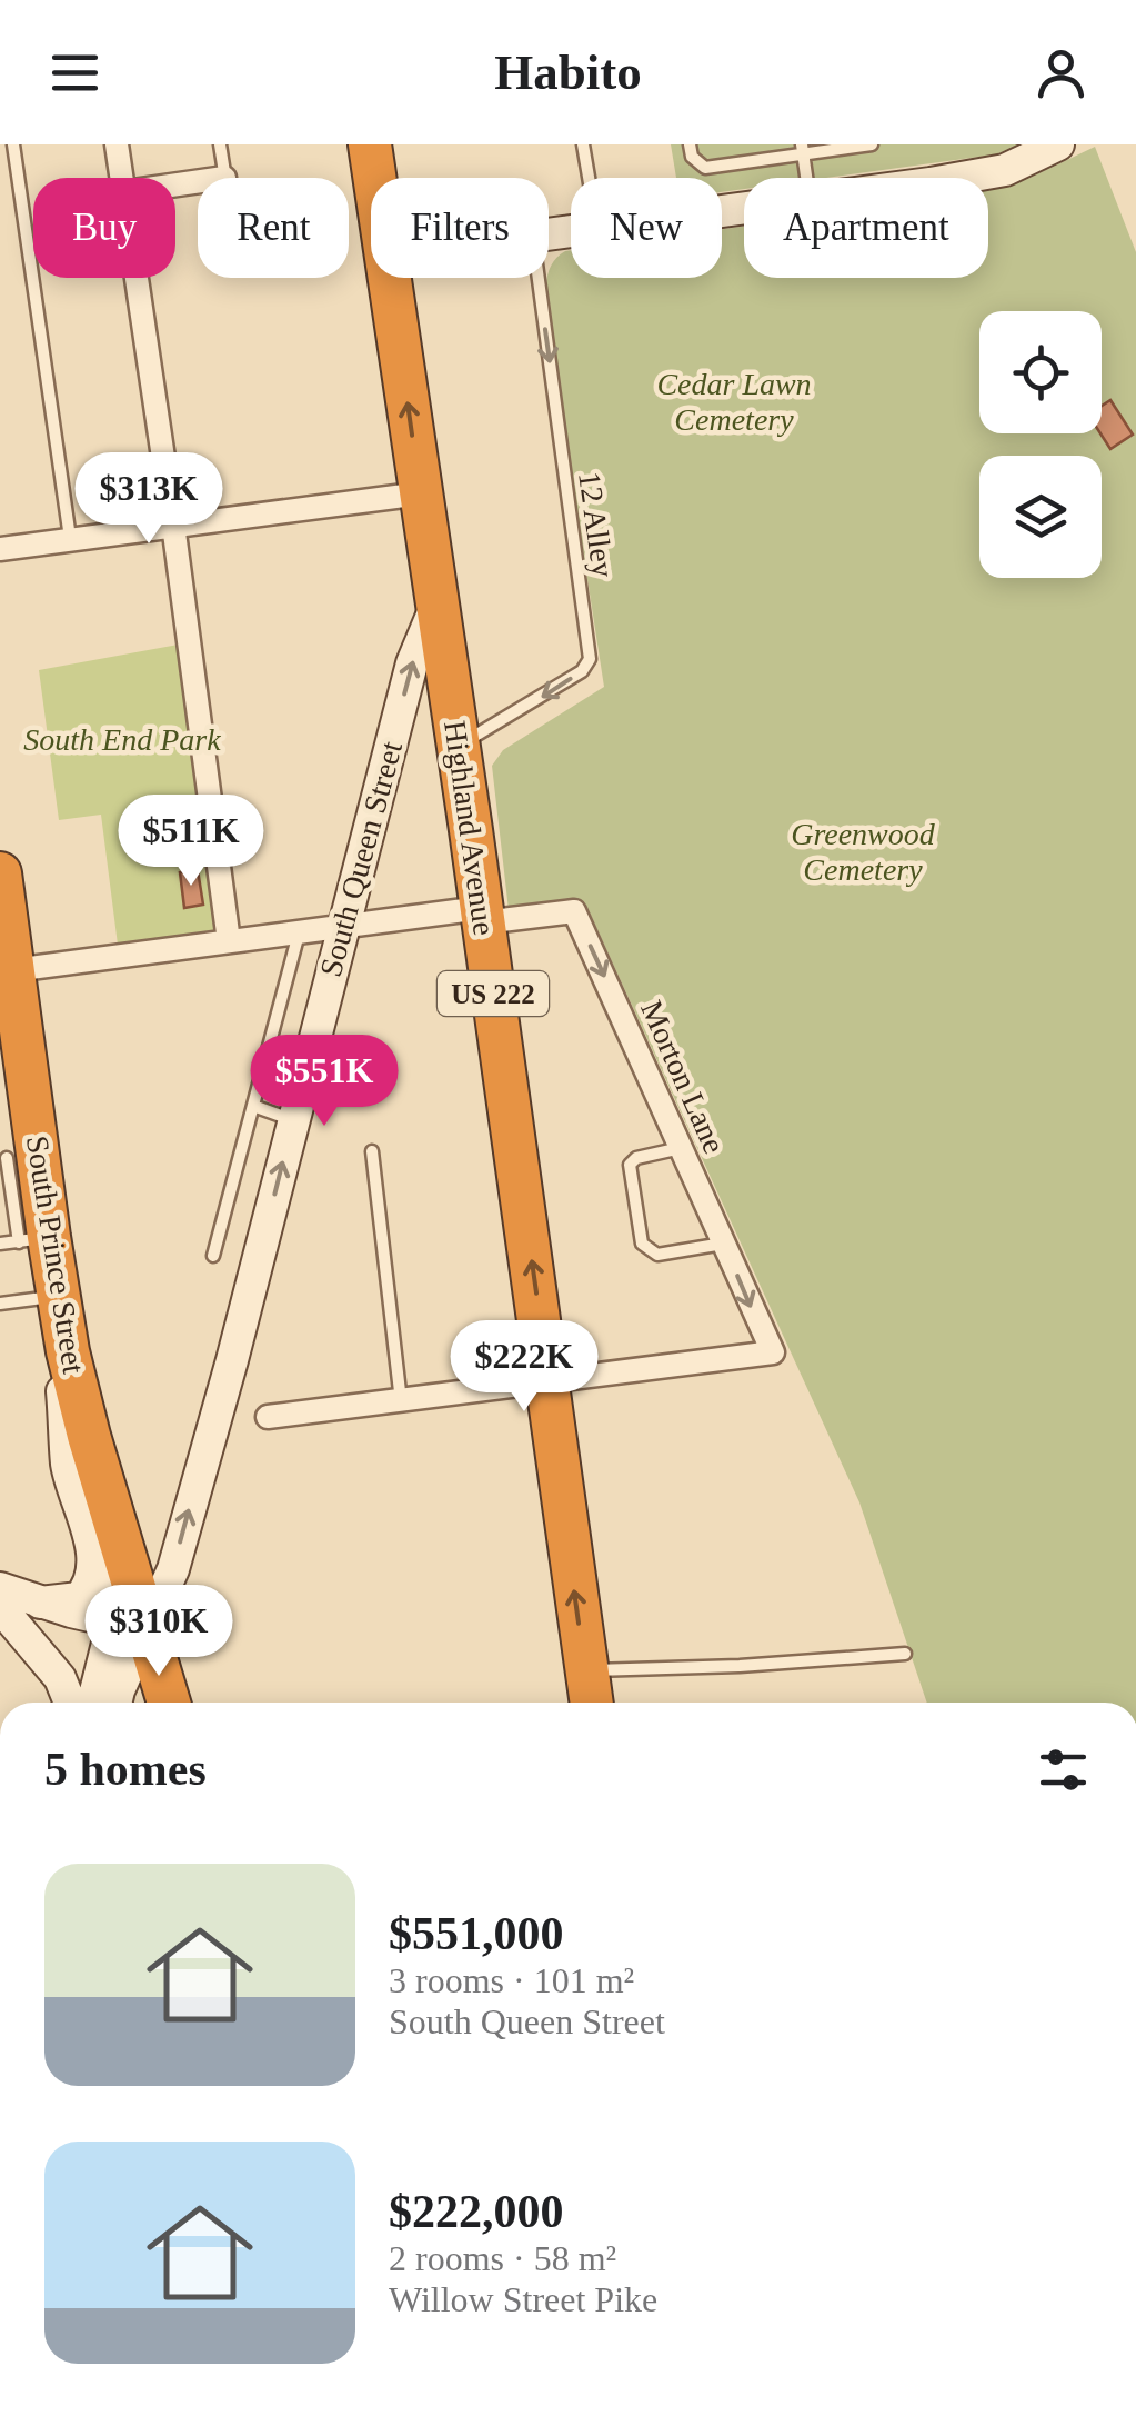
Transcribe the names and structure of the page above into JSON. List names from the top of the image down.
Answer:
{
  "streets": {
    "highway": ["Highland Avenue", "US 222", "South Prince Street"],
    "main road": ["South Queen Street"],
    "street": ["Morton Lane"],
    "lane": ["12 Alley"]
  },
  "crossings": [
    ["12 Alley", "Highland Avenue"],
    ["Highland Avenue", "South Queen Street"],
    ["Highland Avenue", "US 222"],
    ["Highland Avenue", "Morton Lane"],
    ["South Queen Street", "US 222"],
    ["South Queen Street", "South Prince Street"],
    ["US 222", "Morton Lane"]
  ],
  "one_way": ["12 Alley", "Highland Avenue", "South Queen Street"],
  "parks": ["Cedar Lawn Cemetery", "South End Park", "Greenwood Cemetery"],
  "page": {
    "header": "Habito",
    "chip": [
      "Buy",
      "Rent",
      "Filters",
      "New",
      "Apartment"
    ],
    "price": [
      "$313K",
      "$511K",
      "$551K",
      "$222K",
      "$310K"
    ],
    "heading": "5 homes",
    "list": [
      {
        "name": "$551,000",
        "note": "3 rooms · 101 m² · South Queen Street"
      },
      {
        "name": "$222,000",
        "note": "2 rooms · 58 m² · Willow Street Pike"
      }
    ]
  }
}
